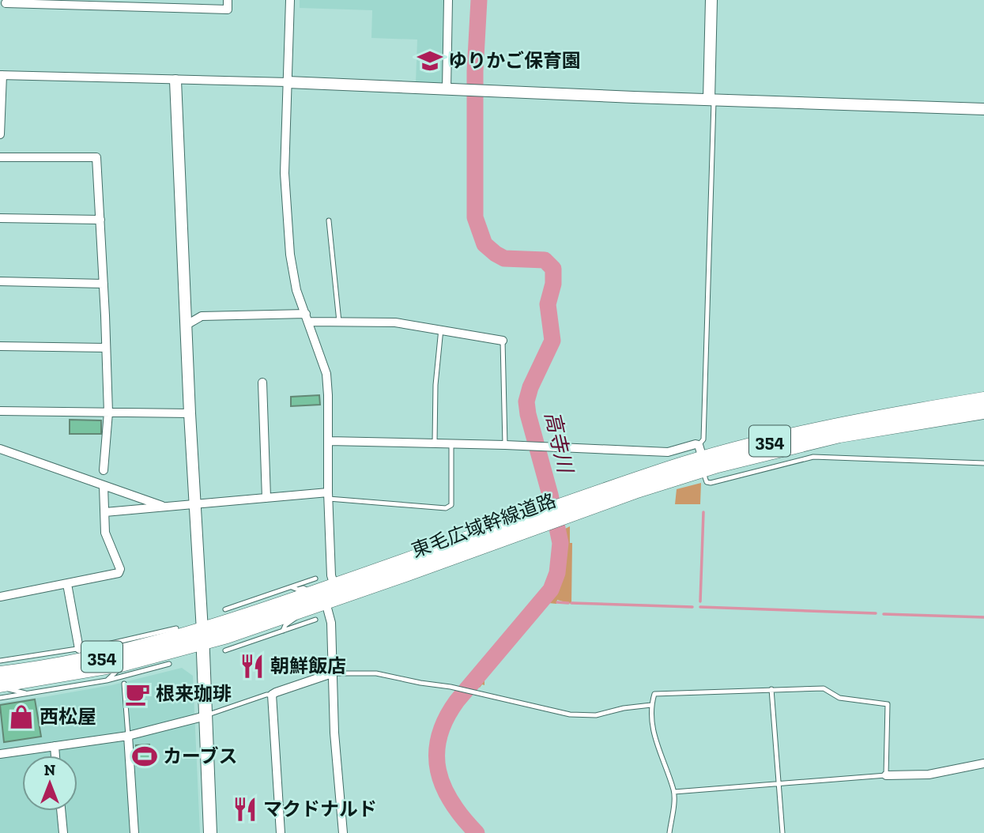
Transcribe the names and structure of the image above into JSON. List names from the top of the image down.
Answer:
{
  "streets": {
    "highway": ["354", "東毛広域幹線道路"]
  },
  "water": ["高寺川"],
  "places": {
    "school or university": ["ゆりかご保育園"],
    "restaurant": ["朝鮮飯店", "マクドナルド"],
    "cafe": ["根来珈琲"],
    "shop": ["西松屋"],
    "sports": ["カーブス"]
  },
  "north": "top"
}
